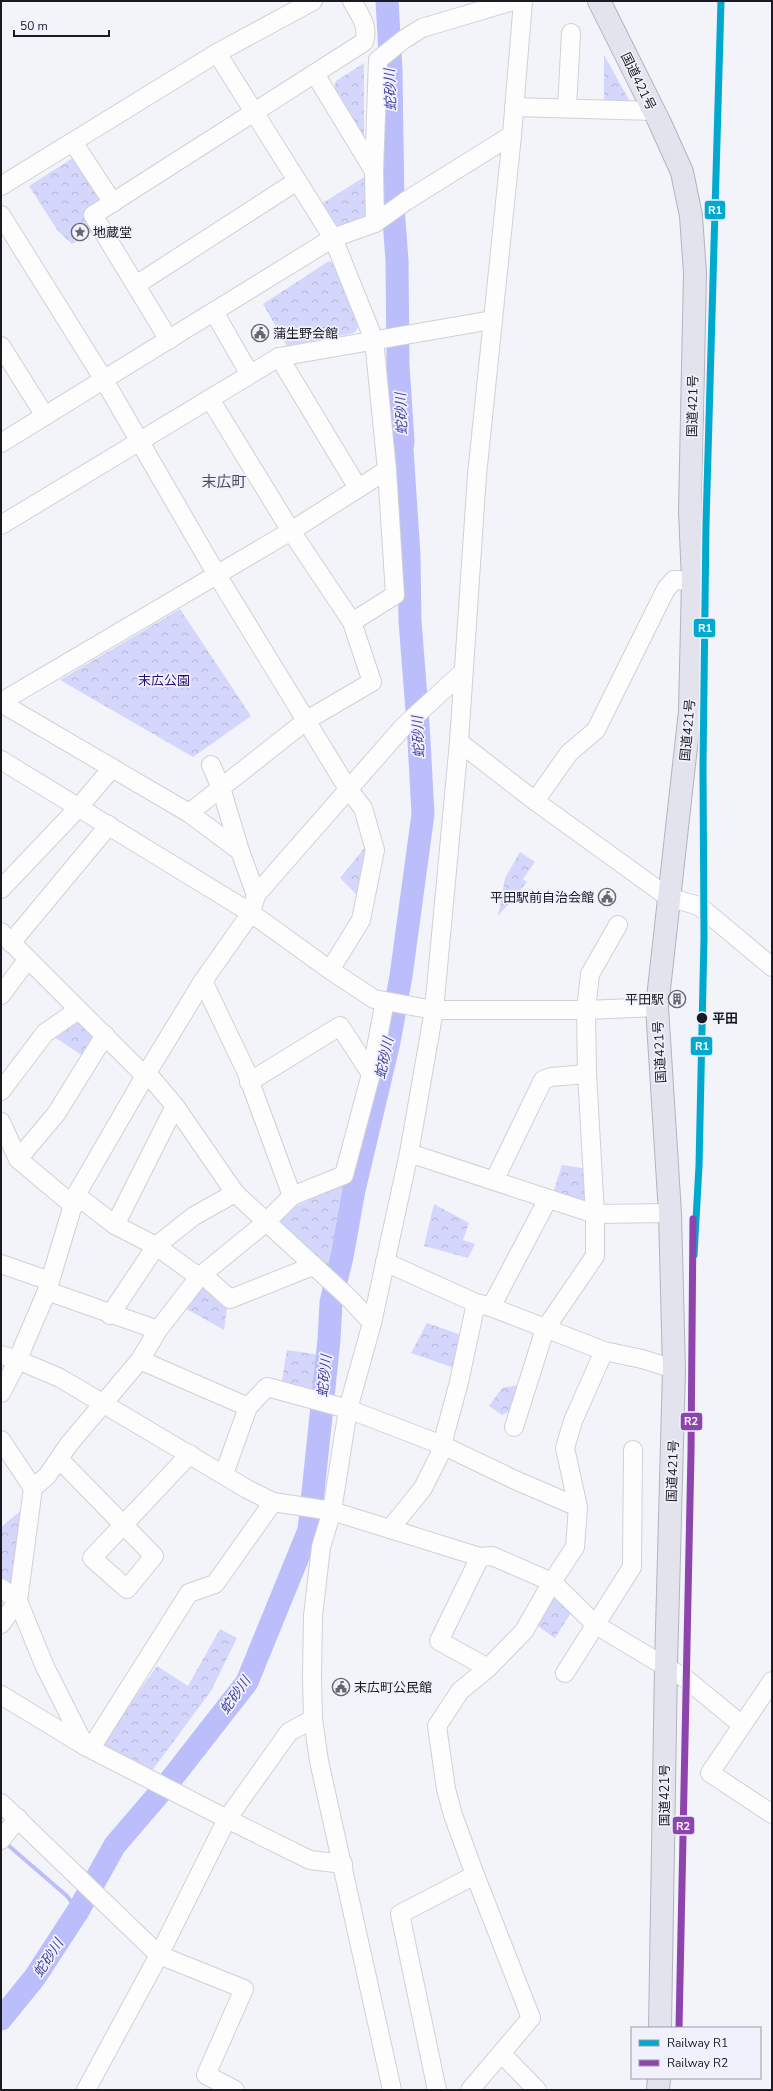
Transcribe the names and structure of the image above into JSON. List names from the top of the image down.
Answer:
{
  "streets": {
    "highway": ["国道421号"]
  },
  "districts": ["末広町"],
  "water": ["蛇砂川"],
  "parks": ["末広公園"],
  "places": {
    "place": ["地蔵堂"],
    "public building": ["蒲生野会館", "平田駅前自治会館", "末広町公民館"],
    "building": ["平田駅"],
    "other": ["平田"]
  },
  "lines": ["rail line R1", "rail line R2"],
  "legend": ["Railway R1", "Railway R2"],
  "scale_bar": "50 m"
}
